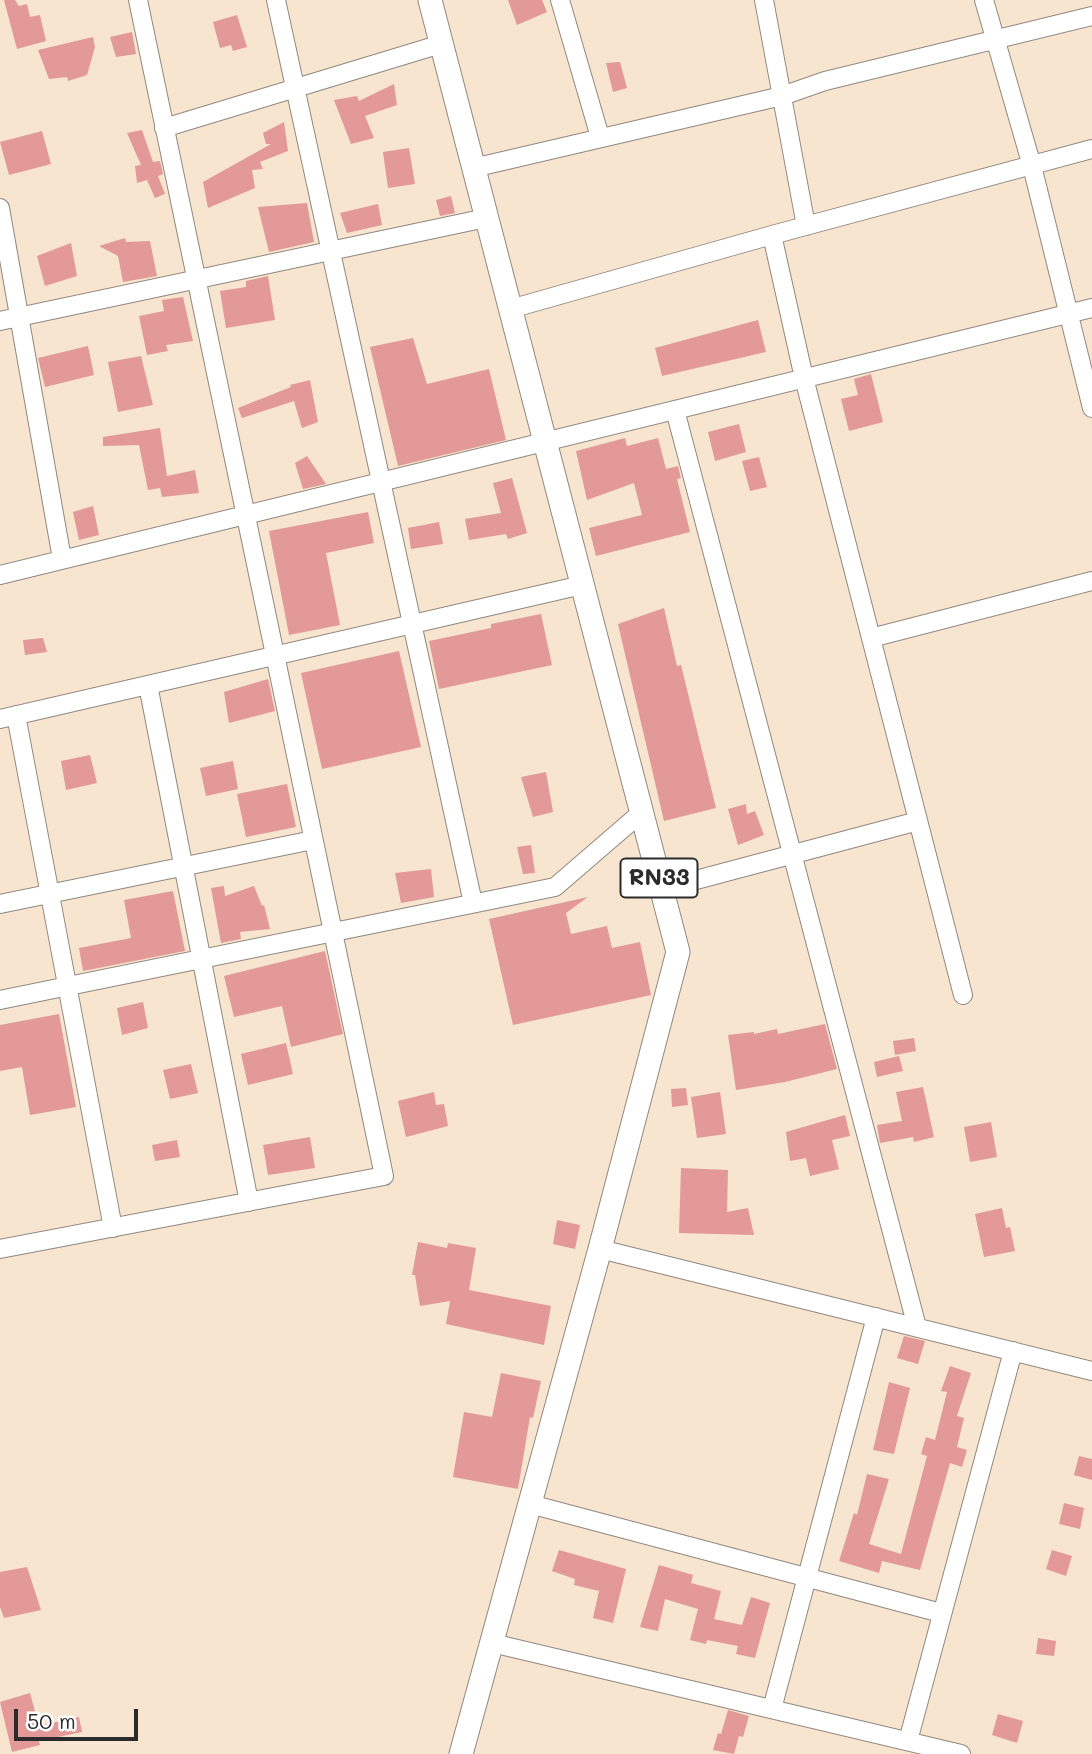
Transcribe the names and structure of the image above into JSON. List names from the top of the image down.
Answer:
{
  "streets": {
    "main road": ["RN33"]
  },
  "scale_bar": "50 m"
}
